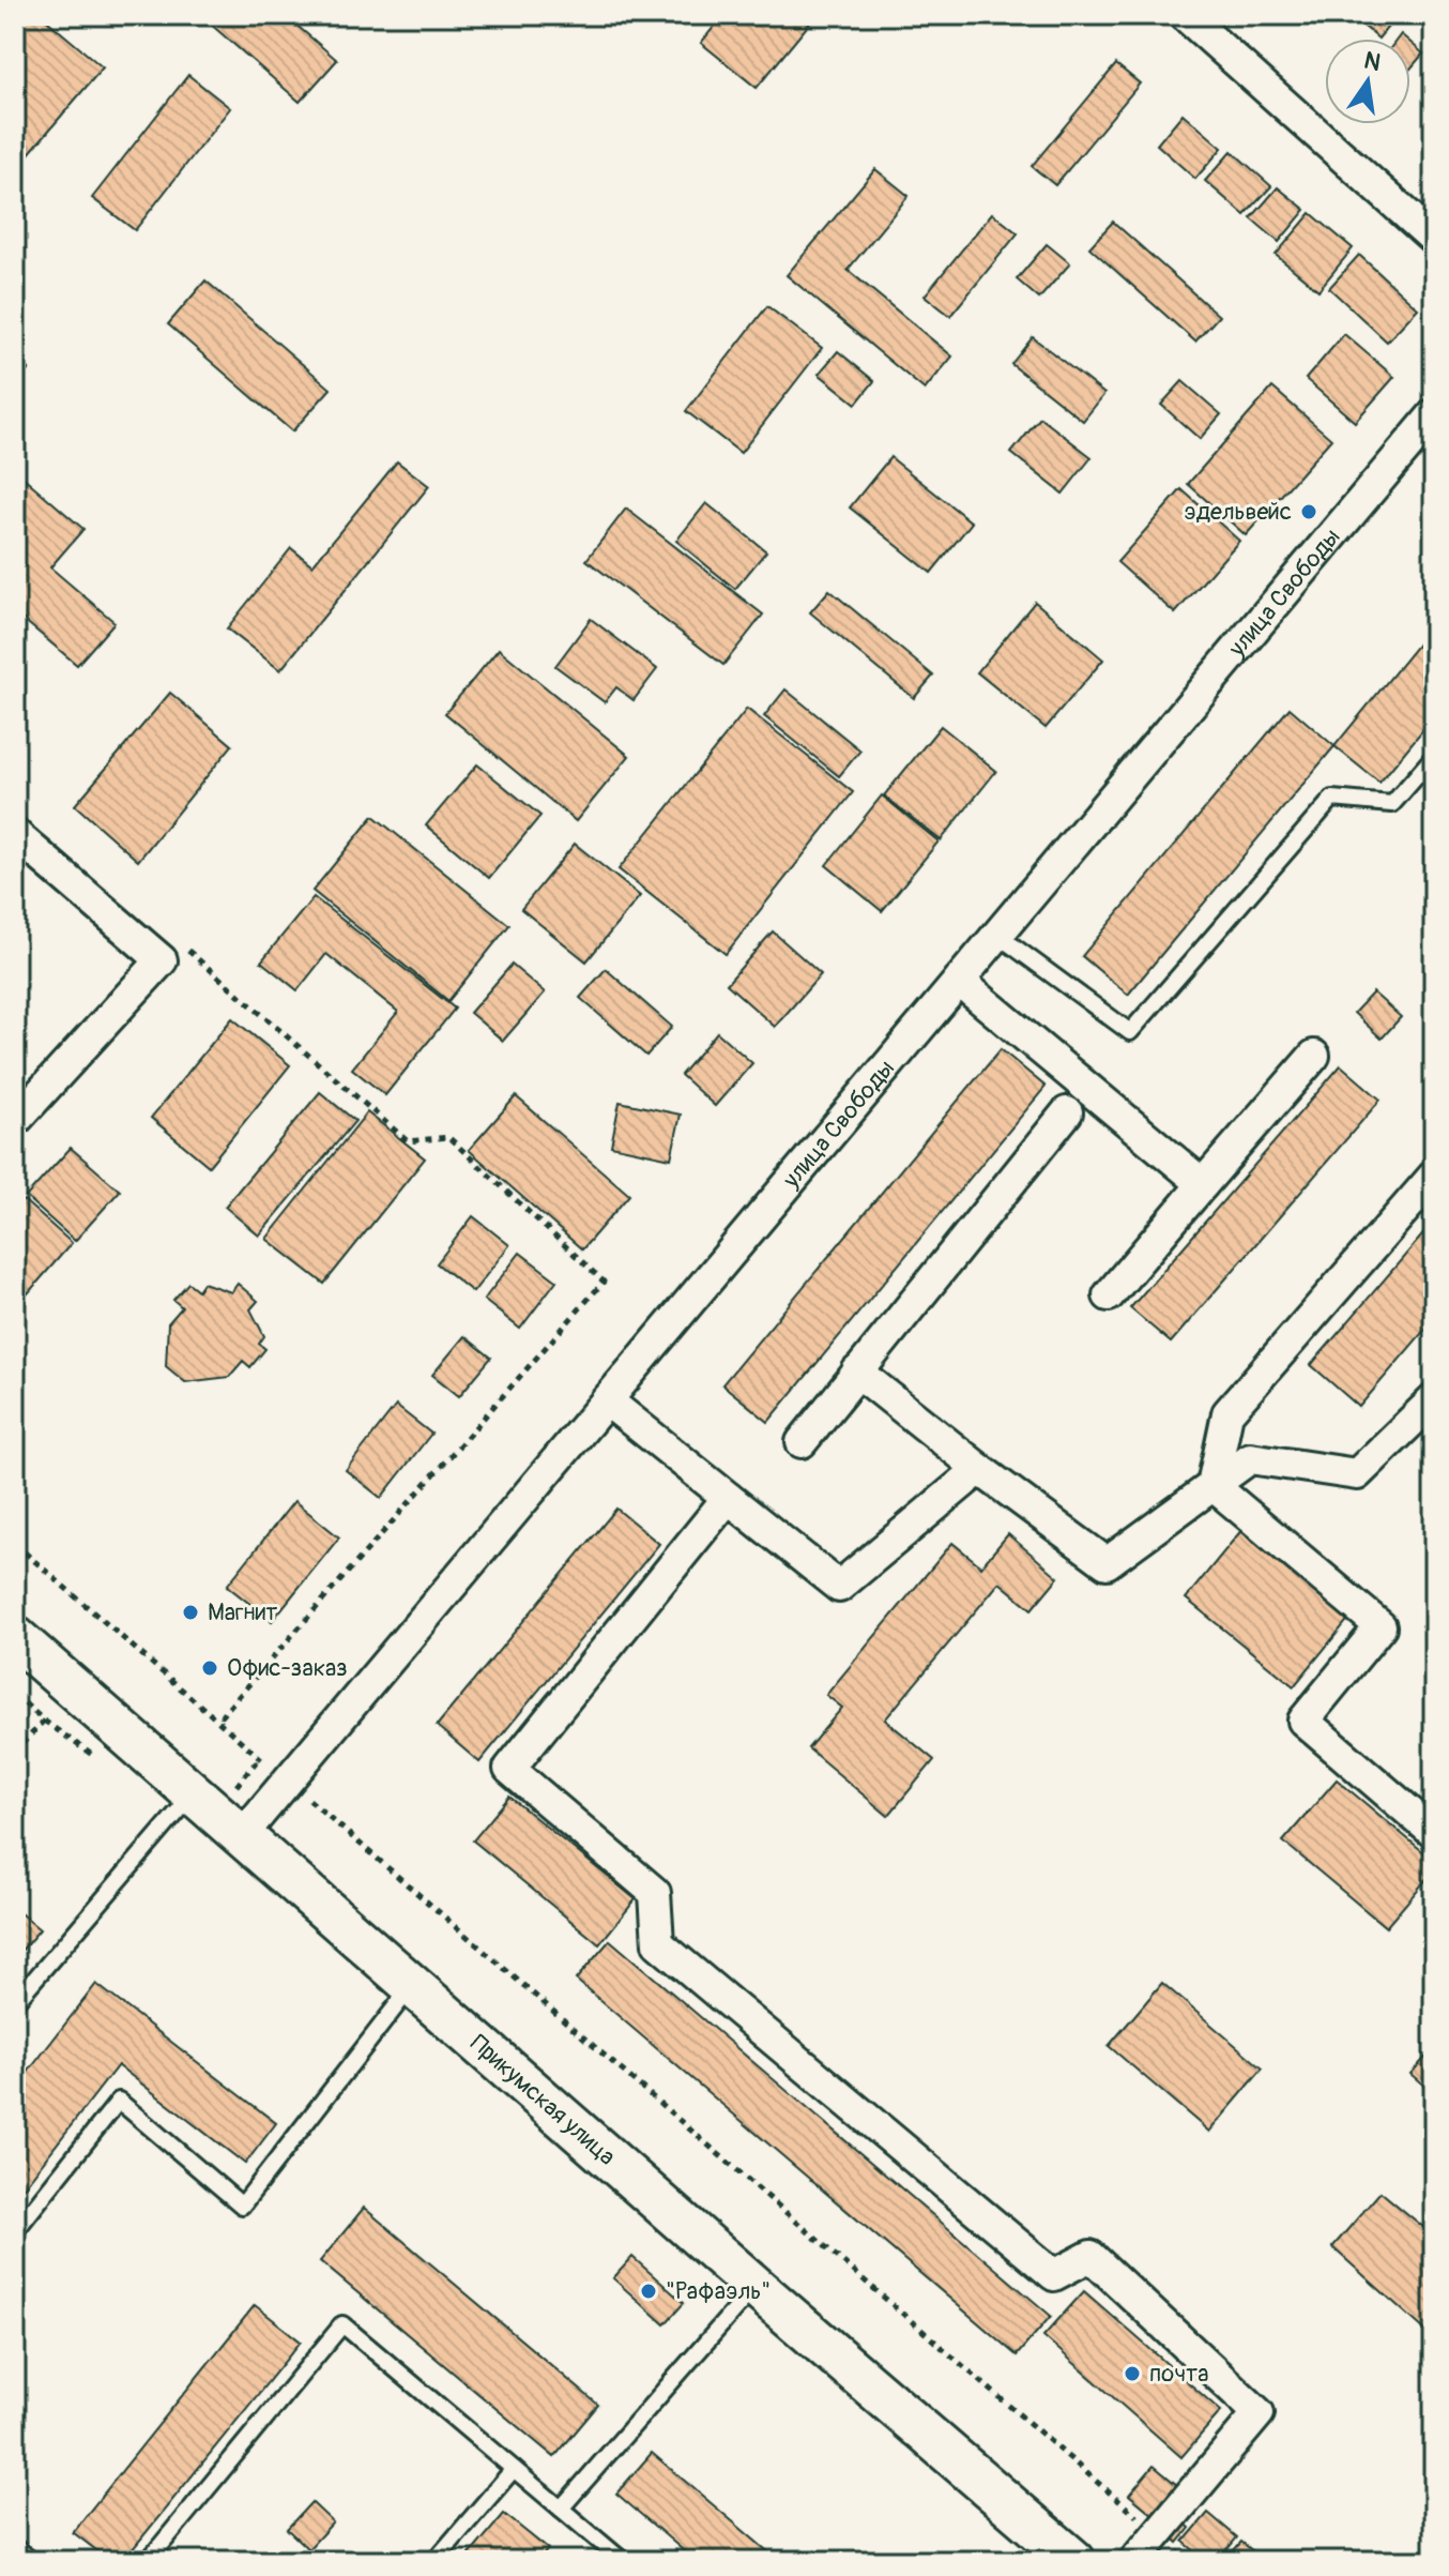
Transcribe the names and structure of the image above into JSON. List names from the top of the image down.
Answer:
{
  "streets": {
    "main road": ["Прикумская улица"],
    "street": ["улица Свободы"]
  },
  "crossings": [
    ["улица Свободы", "Прикумская улица"]
  ],
  "places": [
    "эдельвейс",
    "Магнит",
    "Офис-заказ",
    "\"Рафаэль\"",
    "почта"
  ],
  "north": "top"
}
